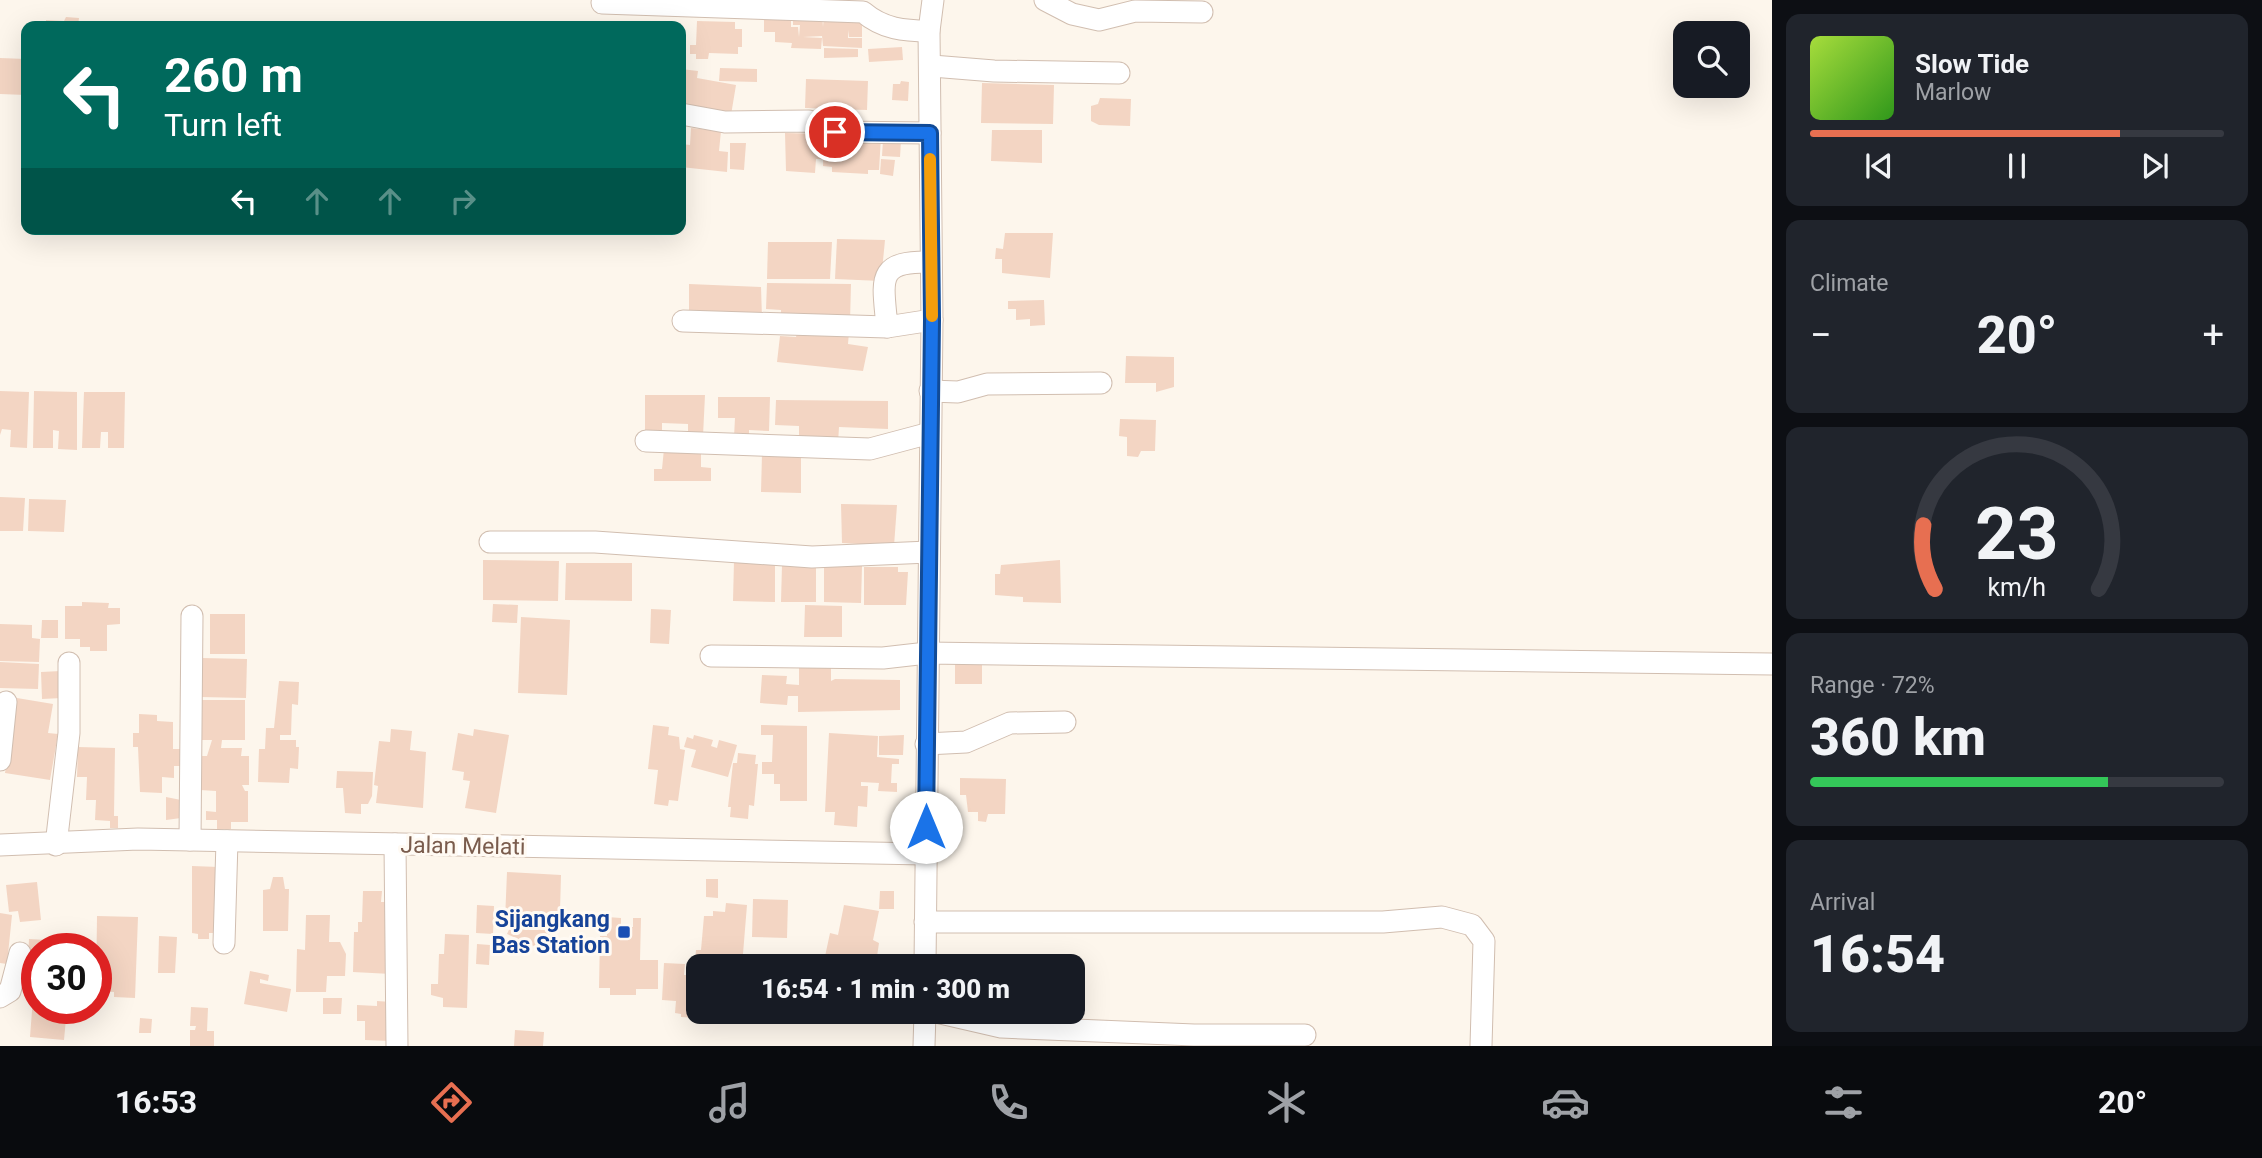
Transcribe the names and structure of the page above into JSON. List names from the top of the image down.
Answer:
{
  "streets": {
    "street": ["Jalan Melati"]
  },
  "places": {
    "transit": ["Sijangkang Bas Station"]
  },
  "page": {
    "turn": ["260 m", "Turn left"],
    "song": ["Slow Tide", "Marlow"],
    "tile": [
      "Climate",
      ["Range · 72%", "360 km"],
      ["Arrival", "16:54"]
    ],
    "heat": ["−", "20°", "+"],
    "limit": "30",
    "trip": "16:54 · 1 min · 300 m",
    "tabs": ["16:53", "20°"],
    "gauge": ["23", "km/h"]
  }
}
